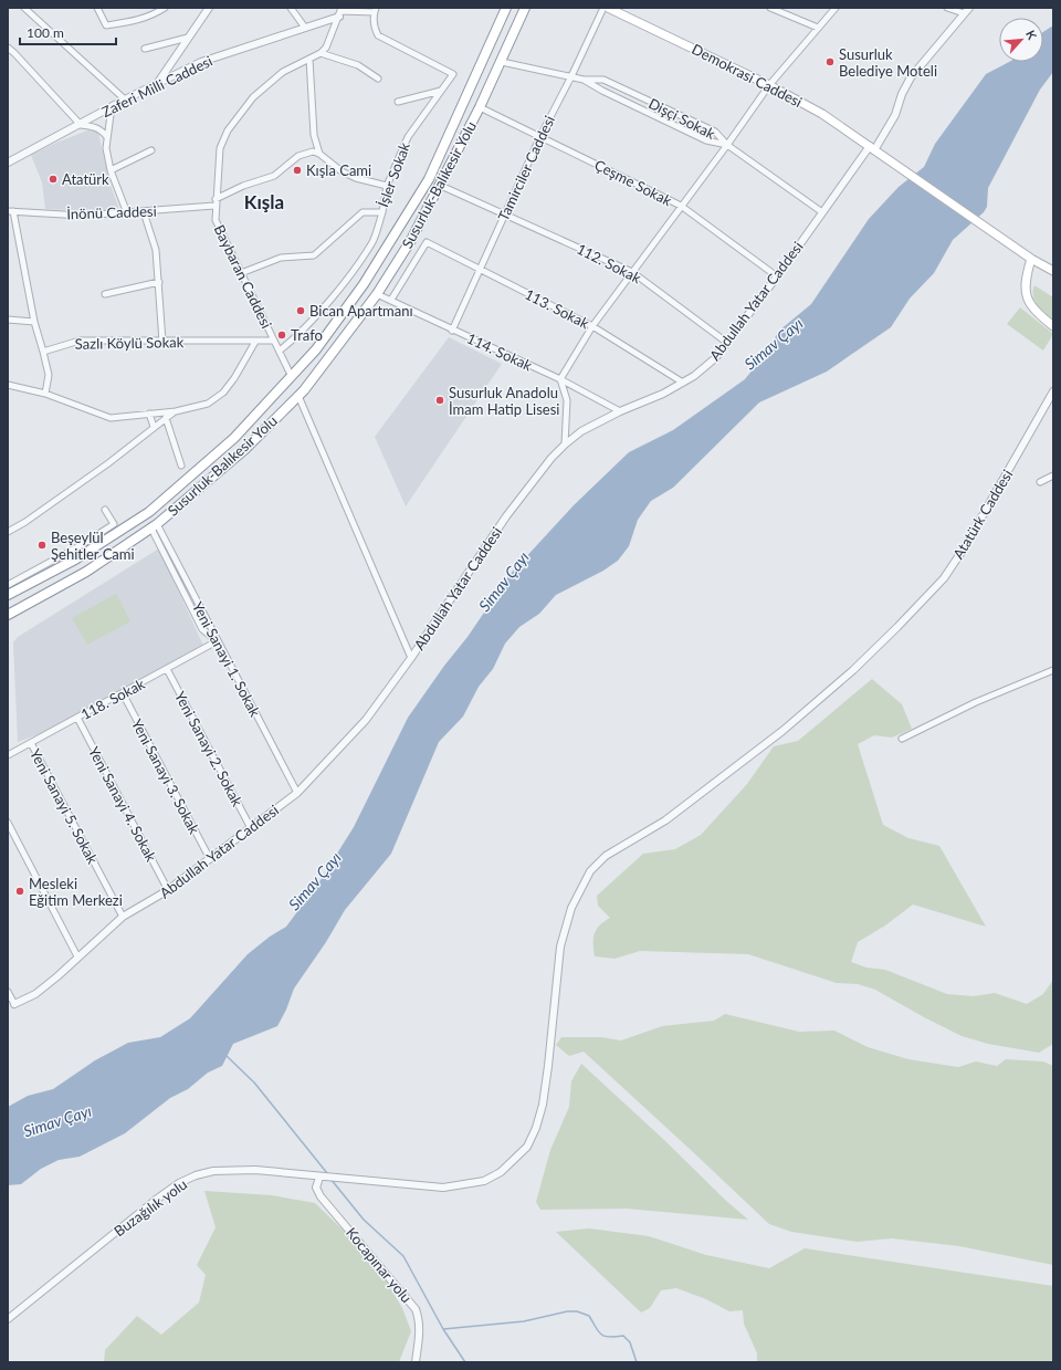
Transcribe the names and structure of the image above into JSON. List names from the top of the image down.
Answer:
{
  "streets": {
    "highway": ["Susurluk-Balıkesir Yolu"],
    "main road": ["Demokrasi Caddesi"],
    "street": [
      "Zaferi Milli Caddesi",
      "Dişçi Sokak",
      "Tamirciler Caddesi",
      "İşler Sokak",
      "Çeşme Sokak",
      "İnönü Caddesi",
      "112. Sokak",
      "Baybaran Caddesi",
      "Abdullah Yatar Caddesi",
      "113. Sokak",
      "Sazlı Köylü Sokak",
      "114. Sokak",
      "Atatürk Caddesi",
      "Yeni Sanayi 1. Sokak",
      "118. Sokak",
      "Yeni Sanayi 2. Sokak",
      "Yeni Sanayi 3. Sokak",
      "Yeni Sanayi 4. Sokak",
      "Yeni Sanayi 5. Sokak",
      "Buzağılık yolu",
      "Kocapınar yolu"
    ]
  },
  "crossings": [
    ["Demokrasi Caddesi", "Abdullah Yatar Caddesi"],
    ["Tamirciler Caddesi", "Çeşme Sokak"],
    ["Tamirciler Caddesi", "112. Sokak"],
    ["Tamirciler Caddesi", "113. Sokak"],
    ["Tamirciler Caddesi", "114. Sokak"],
    ["İşler Sokak", "Baybaran Caddesi"],
    ["Çeşme Sokak", "Susurluk-Balıkesir Yolu"],
    ["Çeşme Sokak", "Abdullah Yatar Caddesi"],
    ["Susurluk-Balıkesir Yolu", "112. Sokak"],
    ["Susurluk-Balıkesir Yolu", "Baybaran Caddesi"],
    ["Susurluk-Balıkesir Yolu", "114. Sokak"],
    ["Susurluk-Balıkesir Yolu", "Yeni Sanayi 1. Sokak"],
    ["İnönü Caddesi", "Baybaran Caddesi"],
    ["112. Sokak", "Abdullah Yatar Caddesi"],
    ["Baybaran Caddesi", "Sazlı Köylü Sokak"],
    ["Abdullah Yatar Caddesi", "113. Sokak"],
    ["Abdullah Yatar Caddesi", "114. Sokak"],
    ["Abdullah Yatar Caddesi", "Yeni Sanayi 1. Sokak"],
    ["Abdullah Yatar Caddesi", "Yeni Sanayi 2. Sokak"],
    ["Abdullah Yatar Caddesi", "Yeni Sanayi 3. Sokak"],
    ["Abdullah Yatar Caddesi", "Yeni Sanayi 4. Sokak"],
    ["Abdullah Yatar Caddesi", "Yeni Sanayi 5. Sokak"],
    ["113. Sokak", "114. Sokak"],
    ["Atatürk Caddesi", "Buzağılık yolu"],
    ["Yeni Sanayi 1. Sokak", "118. Sokak"],
    ["118. Sokak", "Yeni Sanayi 2. Sokak"],
    ["118. Sokak", "Yeni Sanayi 3. Sokak"],
    ["118. Sokak", "Yeni Sanayi 4. Sokak"],
    ["118. Sokak", "Yeni Sanayi 5. Sokak"],
    ["Buzağılık yolu", "Kocapınar yolu"]
  ],
  "districts": ["Kışla"],
  "water": ["Simav Çayı"],
  "places": [
    "Susurluk Belediye Moteli",
    "Kışla Cami",
    "Atatürk",
    "Bican Apartmanı",
    "Trafo",
    "Susurluk Anadolu İmam Hatip Lisesi",
    "Beşeylül Şehitler Cami",
    "Mesleki Eğitim Merkezi"
  ],
  "scale_bar": "100 m",
  "north": "top right"
}
